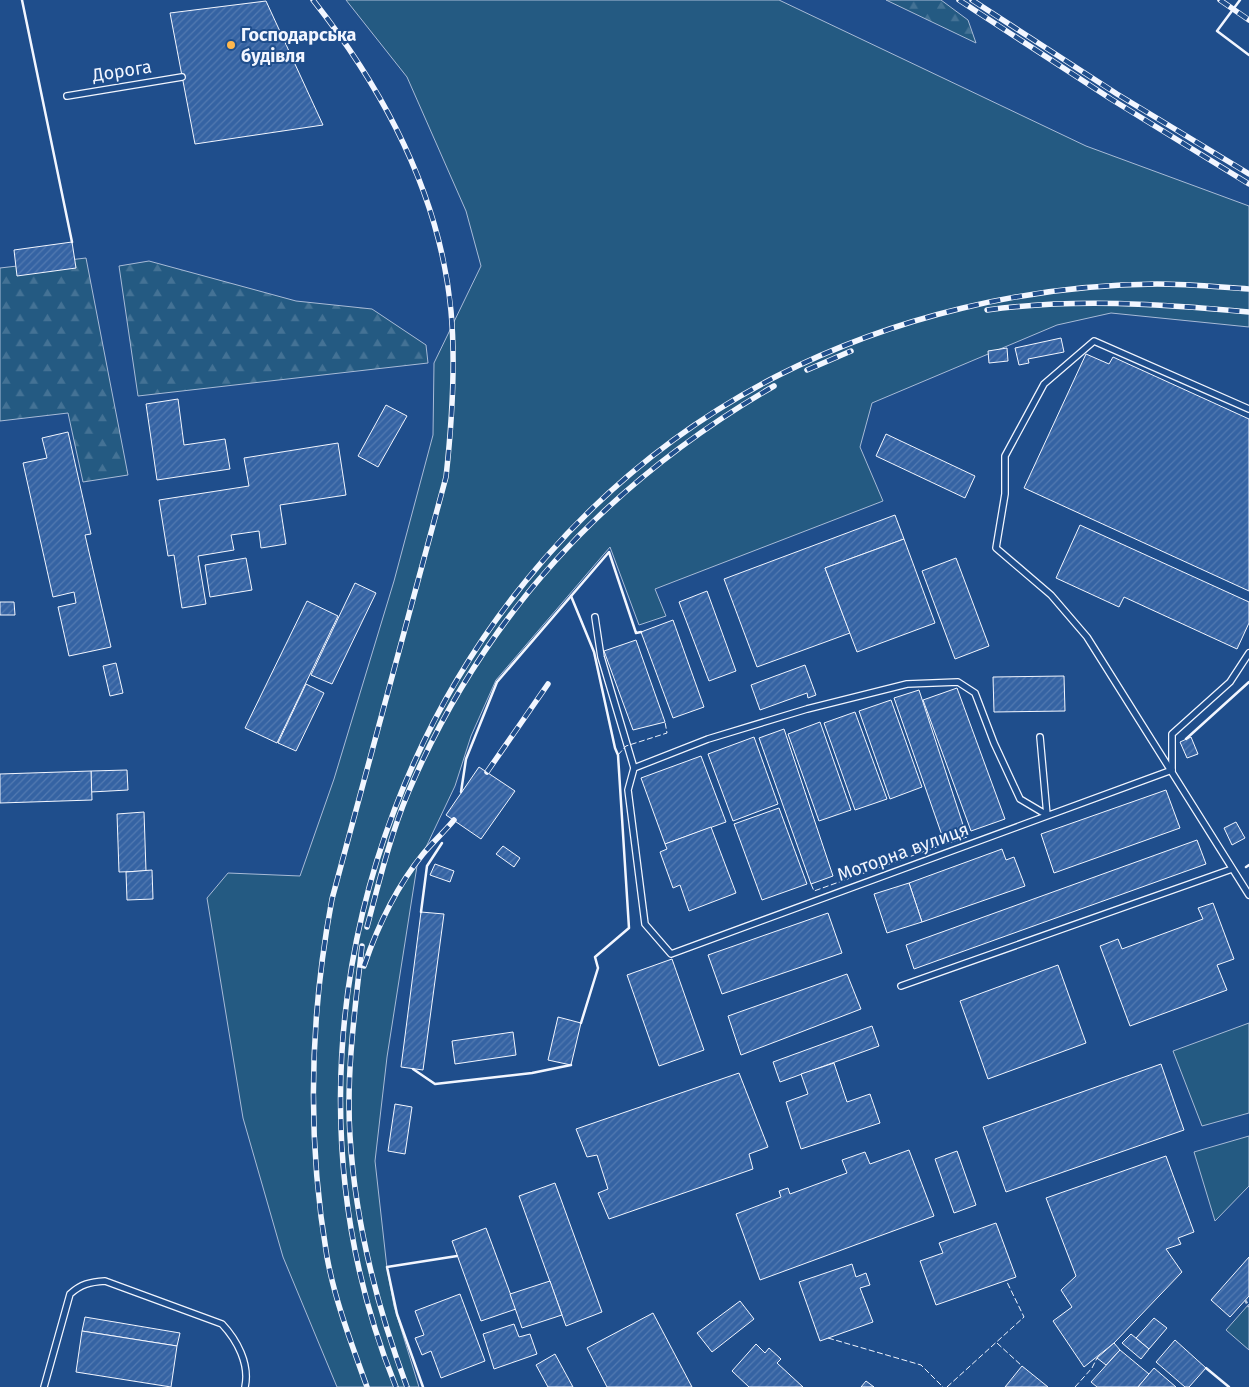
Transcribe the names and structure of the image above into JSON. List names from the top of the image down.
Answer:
{
  "streets": {
    "lane": ["Дорога", "Моторна вулиця"]
  },
  "places": ["Господарська будівля"]
}
